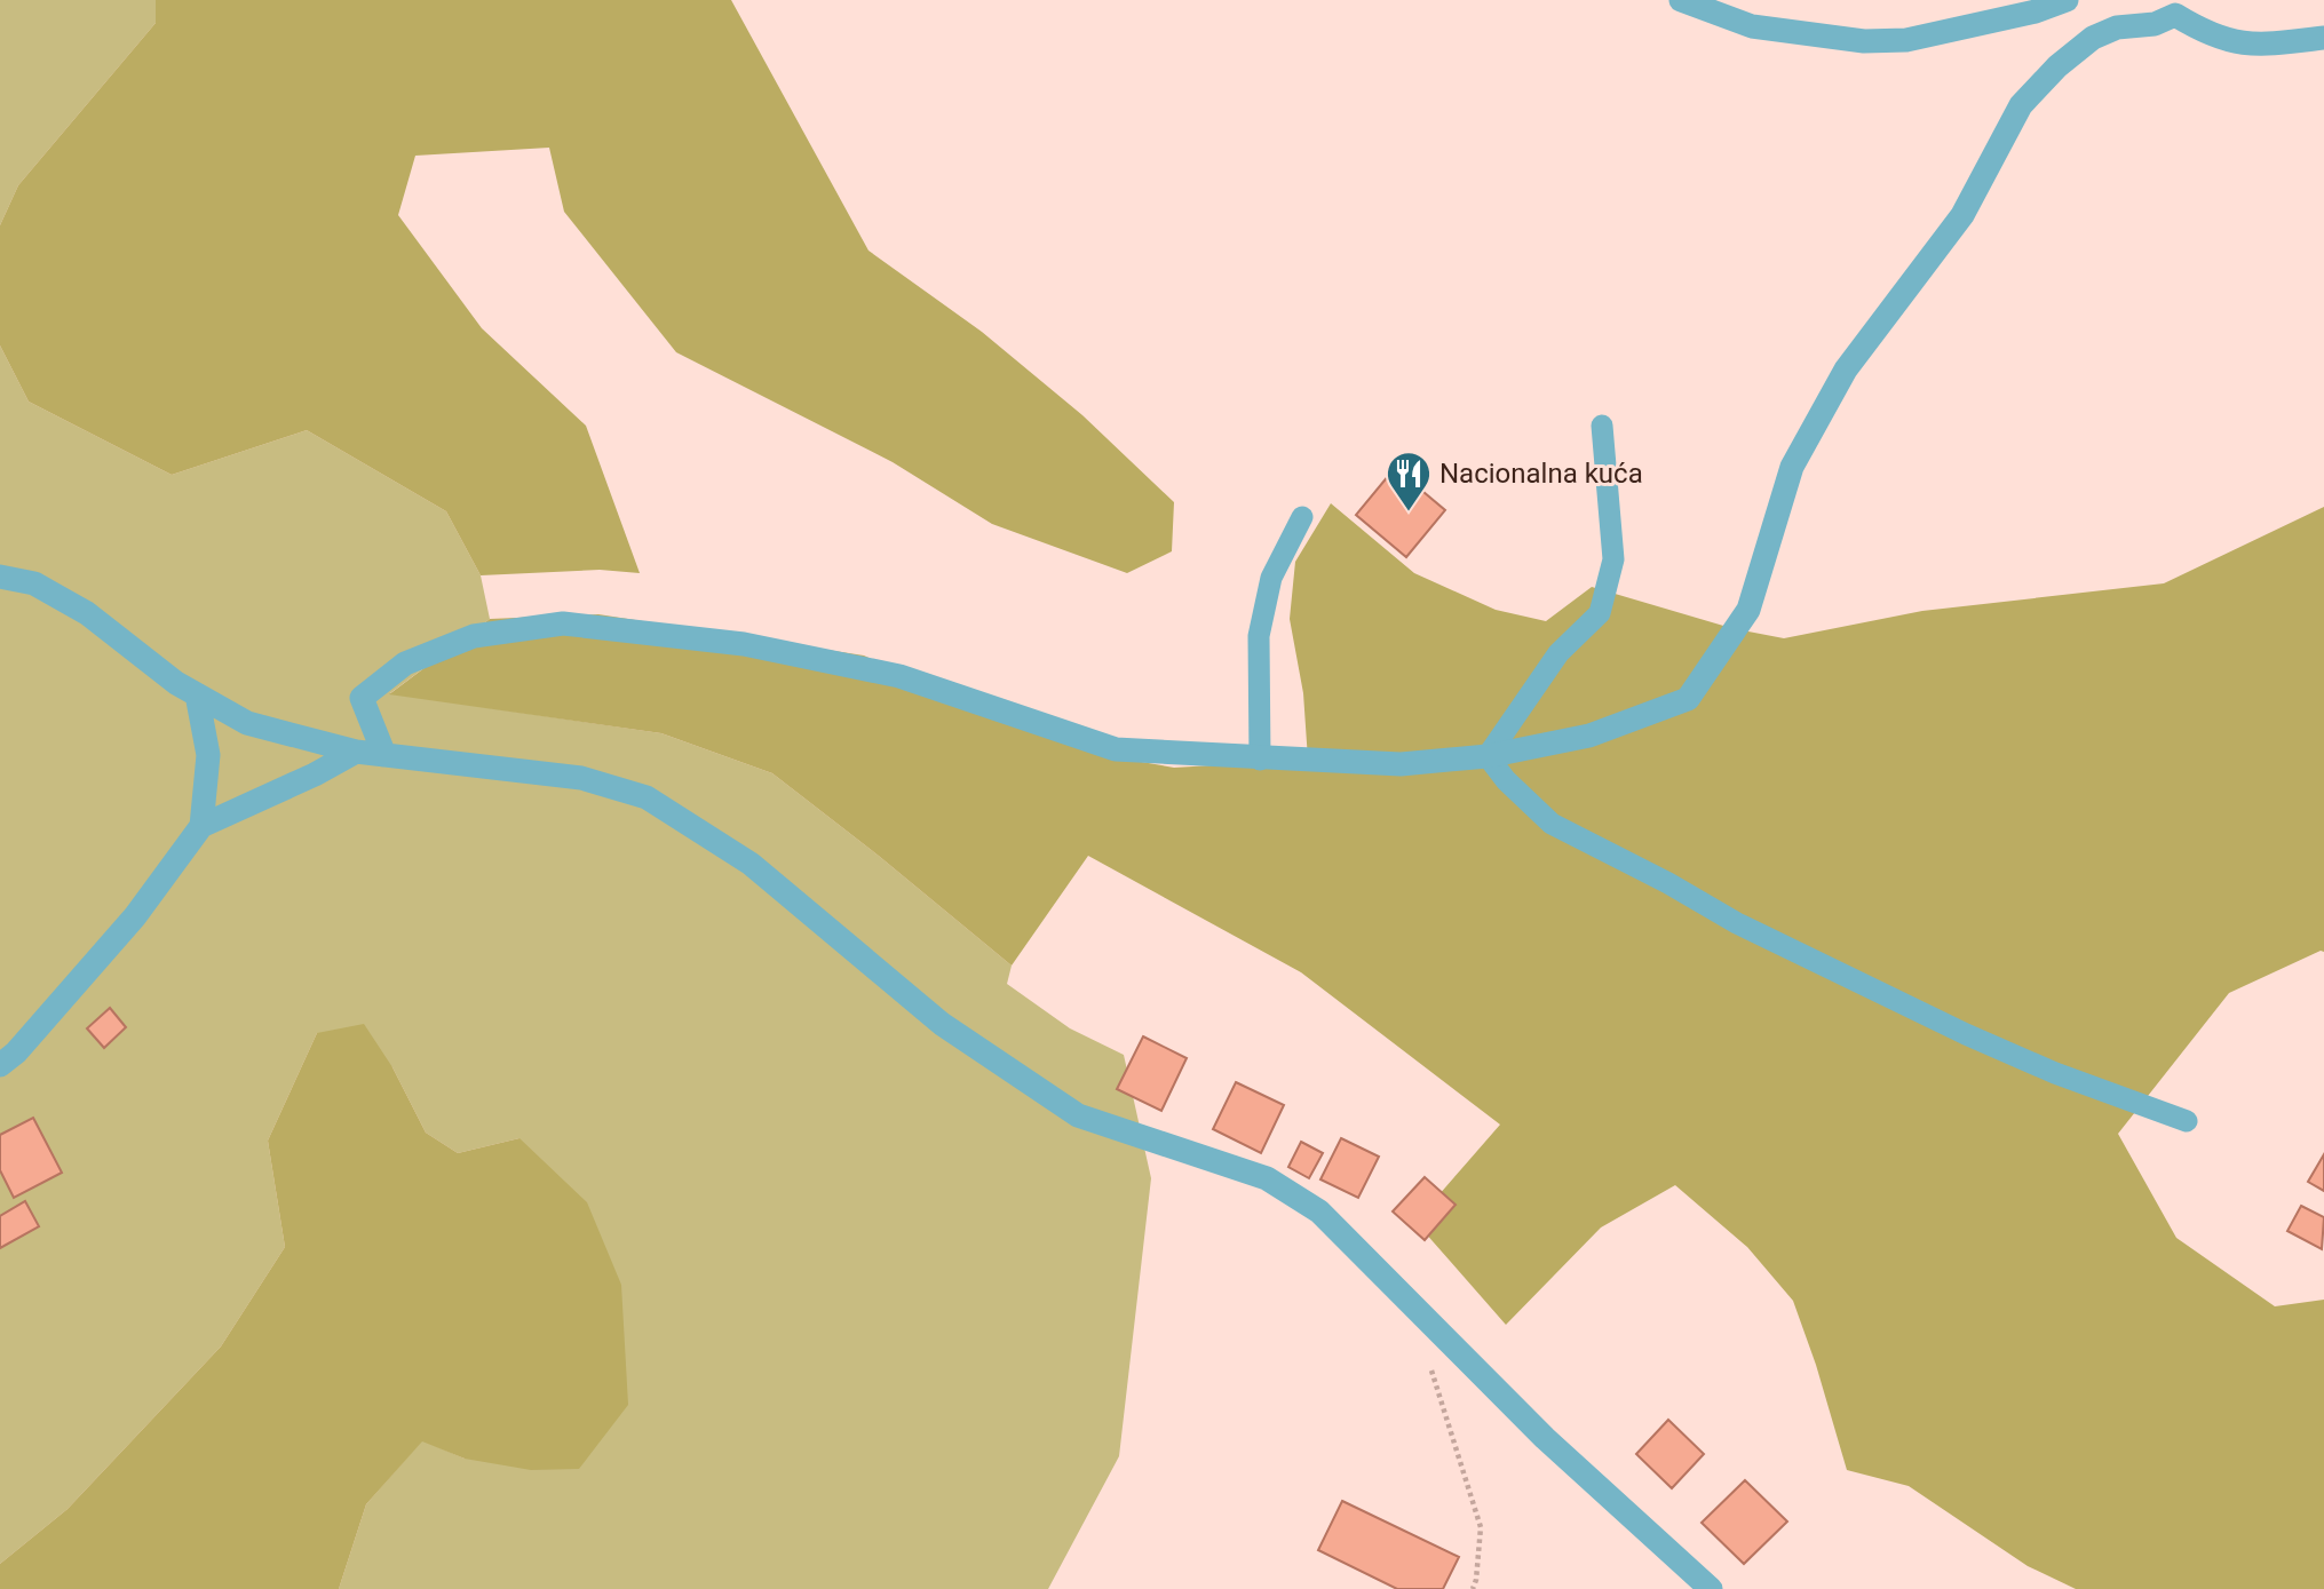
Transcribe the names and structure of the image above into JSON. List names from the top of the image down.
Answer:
{
  "places": {
    "restaurant": ["Nacionalna kuća"]
  }
}
